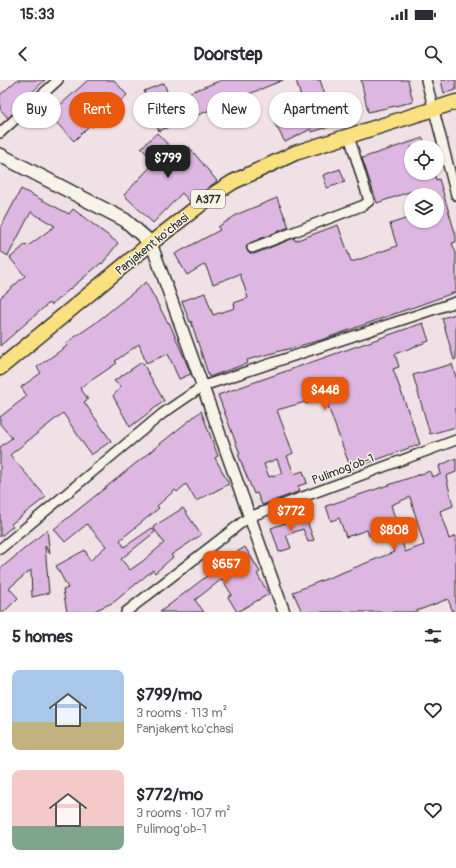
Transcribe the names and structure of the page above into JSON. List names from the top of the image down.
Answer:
{
  "streets": {
    "main road": ["A377", "Panjakent ko'chasi"],
    "street": ["Pulimog’ob-1"]
  },
  "page": {
    "status": "15:33",
    "header": "Doorstep",
    "chip": [
      "Buy",
      "Rent",
      "Filters",
      "New",
      "Apartment"
    ],
    "price": [
      "$799",
      "$448",
      "$772",
      "$808",
      "$657"
    ],
    "heading": "5 homes",
    "list": [
      {
        "name": "$799/mo",
        "note": "3 rooms · 113 m² · Panjakent ko'chasi"
      },
      {
        "name": "$772/mo",
        "note": "3 rooms · 107 m² · Pulimog’ob-1"
      }
    ]
  }
}
